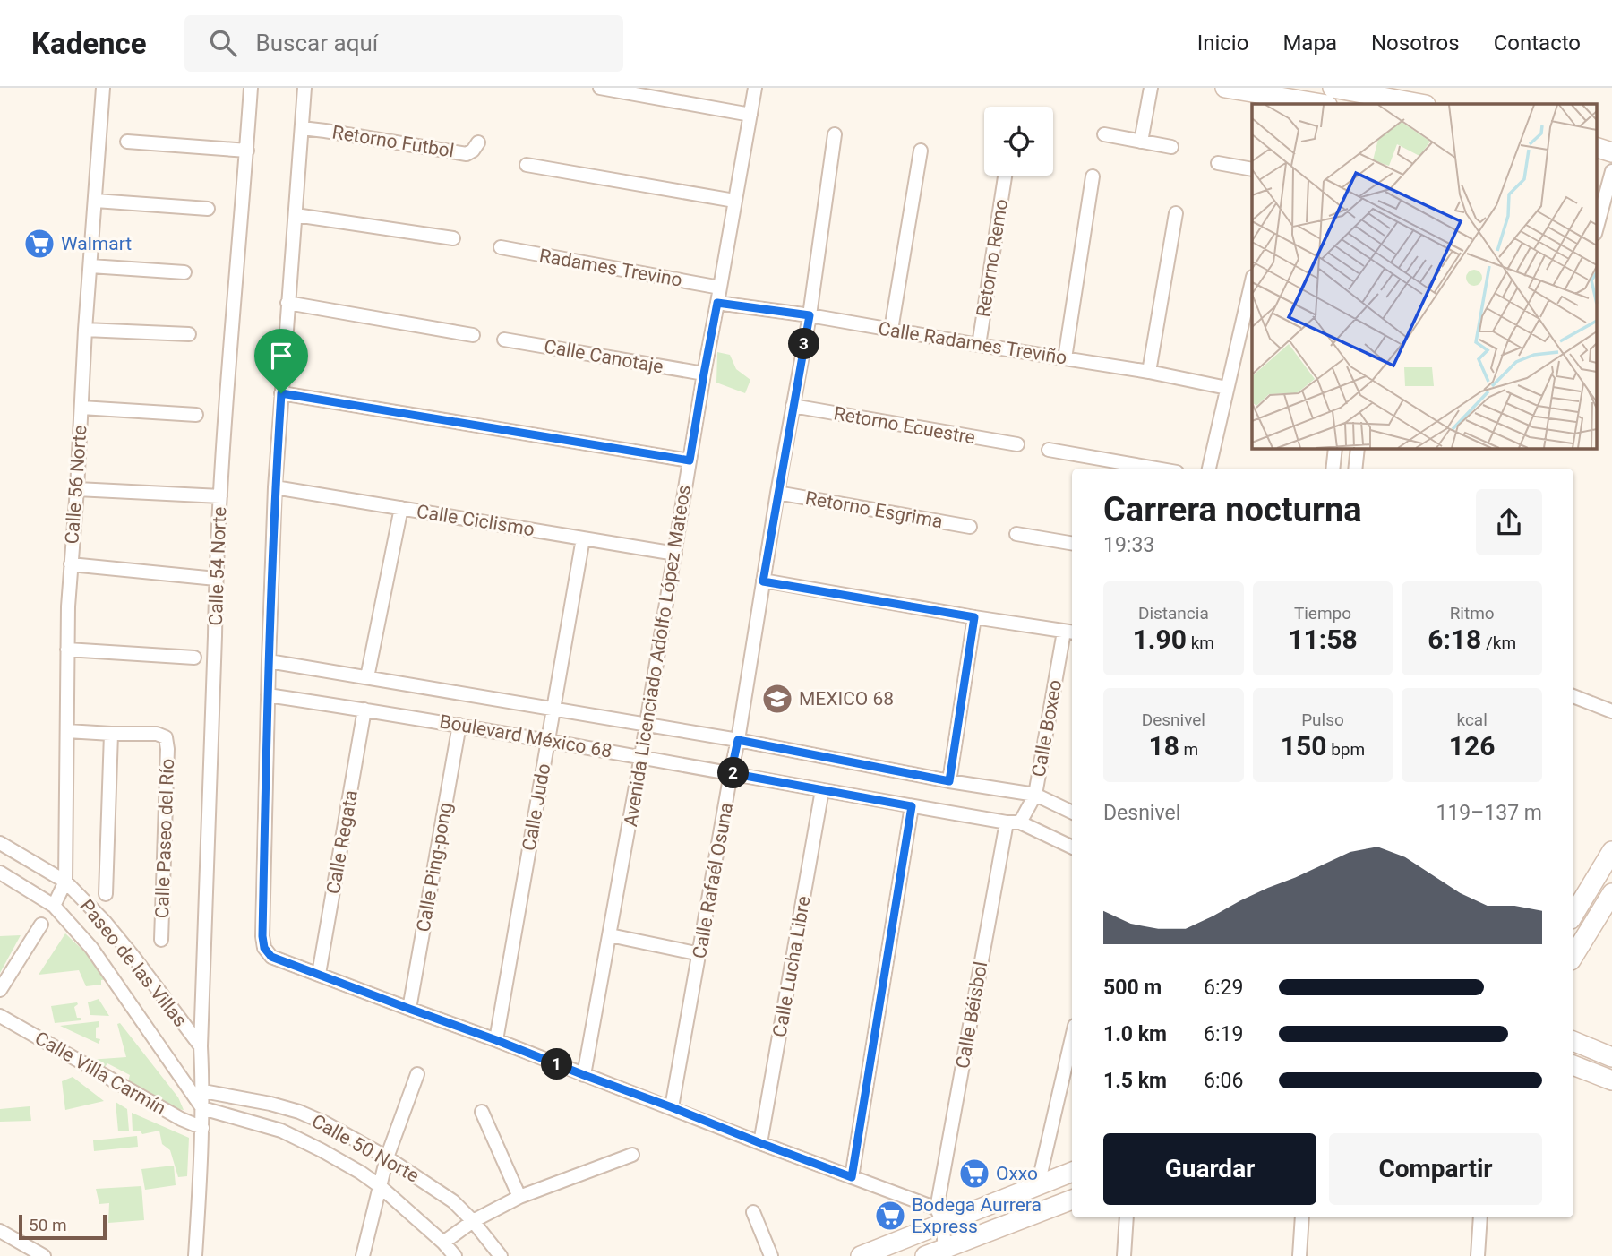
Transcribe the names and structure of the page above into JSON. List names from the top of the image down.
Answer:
{
  "streets": {
    "street": [
      "Retorno Futbol",
      "Retorno Remo",
      "Radames Trevino",
      "Calle Radames Treviño",
      "Calle Canotaje",
      "Retorno Ecuestre",
      "Calle 56 Norte",
      "Retorno Esgrima",
      "Calle Ciclismo",
      "Calle 54 Norte",
      "Avenida Licenciado Adolfo López Mateos",
      "Calle Boxeo",
      "Boulevard México 68",
      "Calle Judo",
      "Calle Paseo del Río",
      "Calle Regata",
      "Calle Ping-pong",
      "Calle Rafaél Osuna",
      "Paseo de las Villas",
      "Calle Lucha Libre",
      "Calle Béisbol",
      "Calle Villa Carmín",
      "Calle 50 Norte"
    ]
  },
  "crossings": [
    ["Retorno Remo", "Calle Radames Treviño"],
    ["Radames Trevino", "Avenida Licenciado Adolfo López Mateos"],
    ["Calle Radames Treviño", "Avenida Licenciado Adolfo López Mateos"],
    ["Calle Radames Treviño", "Calle Rafaél Osuna"],
    ["Calle Canotaje", "Avenida Licenciado Adolfo López Mateos"],
    ["Retorno Ecuestre", "Calle Rafaél Osuna"],
    ["Calle 56 Norte", "Paseo de las Villas"],
    ["Retorno Esgrima", "Calle Rafaél Osuna"],
    ["Calle Ciclismo", "Avenida Licenciado Adolfo López Mateos"],
    ["Calle Ciclismo", "Calle Judo"],
    ["Calle 54 Norte", "Paseo de las Villas"],
    ["Calle 54 Norte", "Calle Villa Carmín"],
    ["Calle 54 Norte", "Calle 50 Norte"],
    ["Avenida Licenciado Adolfo López Mateos", "Boulevard México 68"],
    ["Calle Boxeo", "Boulevard México 68"],
    ["Calle Boxeo", "Calle Béisbol"],
    ["Boulevard México 68", "Calle Judo"],
    ["Boulevard México 68", "Calle Regata"],
    ["Boulevard México 68", "Calle Ping-pong"],
    ["Boulevard México 68", "Calle Rafaél Osuna"],
    ["Boulevard México 68", "Calle Lucha Libre"],
    ["Boulevard México 68", "Calle Béisbol"],
    ["Paseo de las Villas", "Calle 50 Norte"]
  ],
  "places": {
    "supermarket": ["Walmart", "Oxxo", "Bodega Aurrera Express"],
    "school or university": ["MEXICO 68"]
  },
  "scale_bar": "50 m",
  "page": {
    "header": "Kadence",
    "search": "Buscar aquí",
    "nav": [
      "Inicio",
      "Mapa",
      "Nosotros",
      "Contacto"
    ],
    "pins": ["3", "2", "1"],
    "heading": ["Carrera nocturna", "19:33"],
    "stats": [
      ["Distancia", "1.90 km"],
      ["Tiempo", "11:58"],
      ["Ritmo", "6:18 /km"],
      ["Desnivel", "18 m"],
      ["Pulso", "150 bpm"],
      ["kcal", "126"]
    ],
    "chart": ["Desnivel", "119–137 m"],
    "list": [
      {
        "name": "500 m",
        "note": "6:29"
      },
      {
        "name": "1.0 km",
        "note": "6:19"
      },
      {
        "name": "1.5 km",
        "note": "6:06"
      }
    ],
    "buttons": ["Guardar", "Compartir"],
    "scale": "50 m"
  }
}
